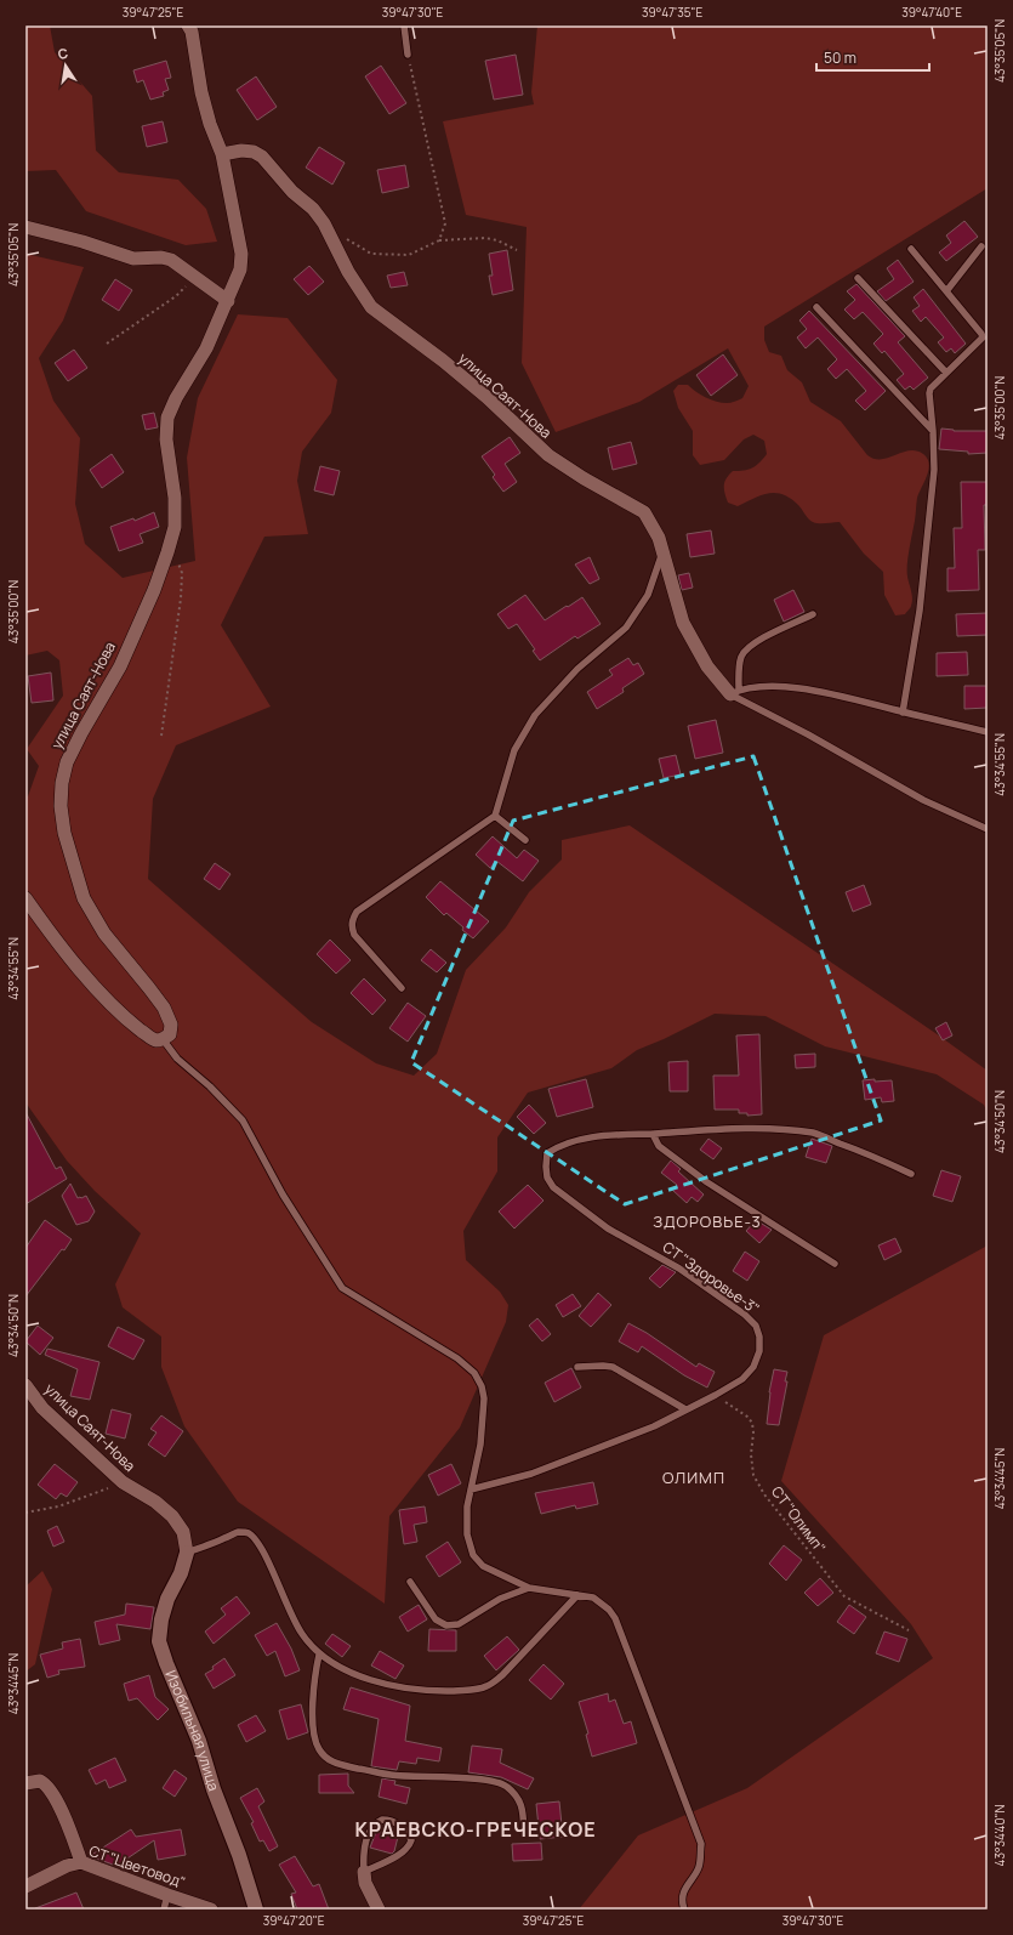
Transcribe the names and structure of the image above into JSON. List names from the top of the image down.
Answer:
{
  "streets": {
    "street": ["улица Саят-Нова", "Изобильная улица", "СТ \"Цветовод\""],
    "lane": ["СТ \"Здоровье-3\""],
    "path": ["СТ \"Олимп\""]
  },
  "crossings": [
    ["улица Саят-Нова", "Изобильная улица"],
    ["СТ \"Здоровье-3\"", "СТ \"Олимп\""]
  ],
  "districts": ["ЗДОРОВЬЕ-3", "ОЛИМП", "КРАЕВСКО-ГРЕЧЕСКОЕ"],
  "scale_bar": "50 m",
  "north": "top",
  "coordinates": [
    "39°47'25\"E",
    "39°47'30\"E",
    "39°47'35\"E",
    "39°47'40\"E",
    "43°35'05\"N",
    "43°35'00\"N",
    "43°34'55\"N",
    "43°34'50\"N",
    "43°34'45\"N",
    "43°34'40\"N",
    "39°47'20\"E"
  ]
}
